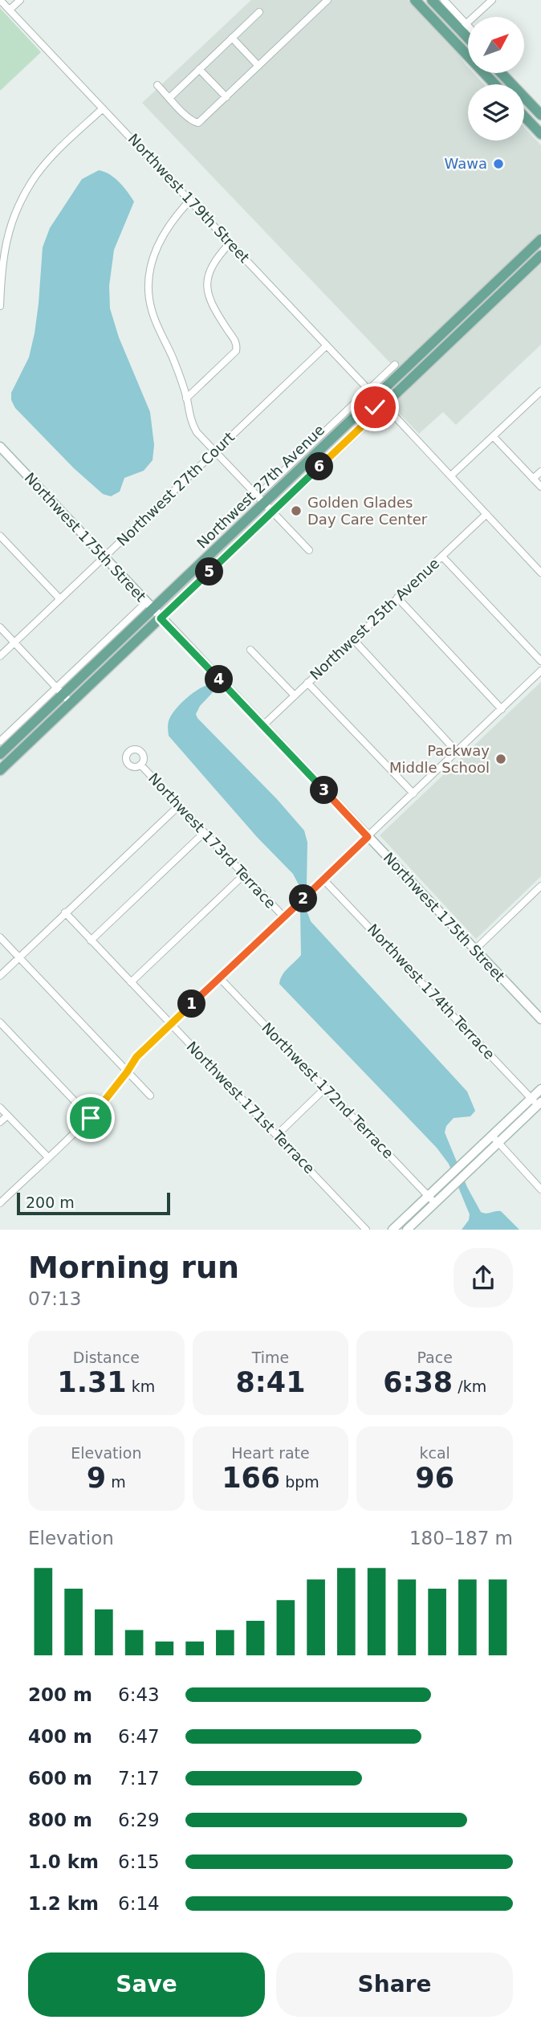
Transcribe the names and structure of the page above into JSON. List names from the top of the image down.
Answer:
{
  "streets": {
    "main road": ["Northwest 27th Avenue"],
    "street": [
      "Northwest 179th Street",
      "Northwest 27th Court",
      "Northwest 175th Street",
      "Northwest 25th Avenue",
      "Northwest 173rd Terrace",
      "Northwest 174th Terrace",
      "Northwest 172nd Terrace",
      "Northwest 171st Terrace"
    ]
  },
  "crossings": [
    ["Northwest 179th Street", "Northwest 27th Avenue"],
    ["Northwest 179th Street", "Northwest 27th Court"],
    ["Northwest 27th Avenue", "Northwest 175th Street"],
    ["Northwest 27th Court", "Northwest 175th Street"],
    ["Northwest 175th Street", "Northwest 25th Avenue"]
  ],
  "places": ["Wawa", "Golden Glades Day Care Center", "Packway Middle School"],
  "scale_bar": "200 m",
  "north": "top right",
  "page": {
    "pins": [
      "6",
      "5",
      "4",
      "3",
      "2",
      "1"
    ],
    "scale": "200 m",
    "heading": ["Morning run", "07:13"],
    "stats": [
      ["Distance", "1.31 km"],
      ["Time", "8:41"],
      ["Pace", "6:38 /km"],
      ["Elevation", "9 m"],
      ["Heart rate", "166 bpm"],
      ["kcal", "96"]
    ],
    "chart": ["Elevation", "180–187 m"],
    "list": [
      {
        "name": "200 m",
        "note": "6:43"
      },
      {
        "name": "400 m",
        "note": "6:47"
      },
      {
        "name": "600 m",
        "note": "7:17"
      },
      {
        "name": "800 m",
        "note": "6:29"
      },
      {
        "name": "1.0 km",
        "note": "6:15"
      },
      {
        "name": "1.2 km",
        "note": "6:14"
      }
    ],
    "buttons": ["Save", "Share"]
  }
}
